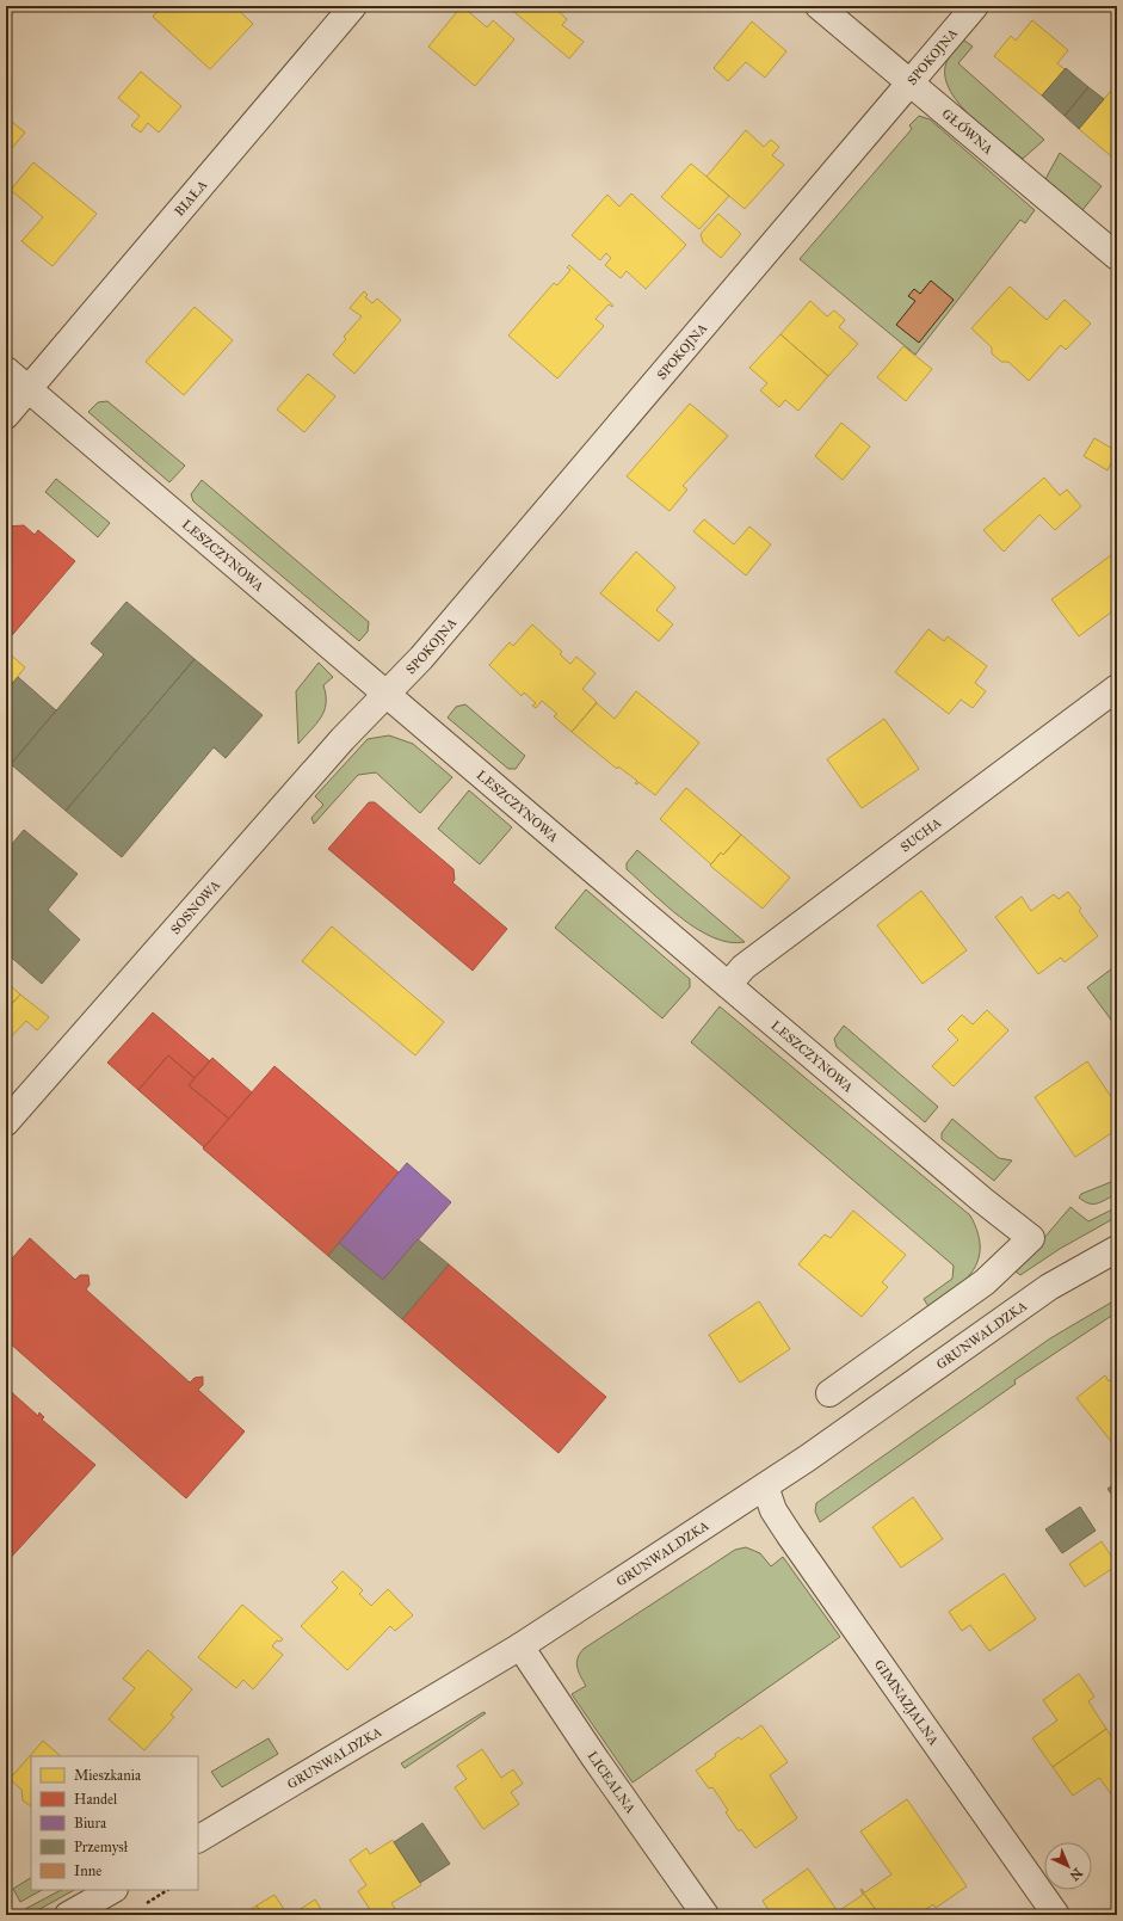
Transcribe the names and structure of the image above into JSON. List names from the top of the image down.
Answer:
{
  "streets": {
    "street": [
      "SPOKOJNA",
      "GŁÓWNA",
      "BIAŁA",
      "LESZCZYNOWA",
      "SUCHA",
      "SOSNOWA",
      "GRUNWALDZKA",
      "GIMNAZJALNA",
      "LICEALNA"
    ]
  },
  "crossings": [
    ["SPOKOJNA", "GŁÓWNA"],
    ["SPOKOJNA", "LESZCZYNOWA"],
    ["SPOKOJNA", "SOSNOWA"],
    ["BIAŁA", "LESZCZYNOWA"],
    ["LESZCZYNOWA", "SUCHA"],
    ["LESZCZYNOWA", "SOSNOWA"],
    ["GRUNWALDZKA", "GIMNAZJALNA"],
    ["GRUNWALDZKA", "LICEALNA"]
  ],
  "legend": [
    "Mieszkania",
    "Handel",
    "Biura",
    "Przemysł",
    "Inne"
  ],
  "north": "bottom right"
}
